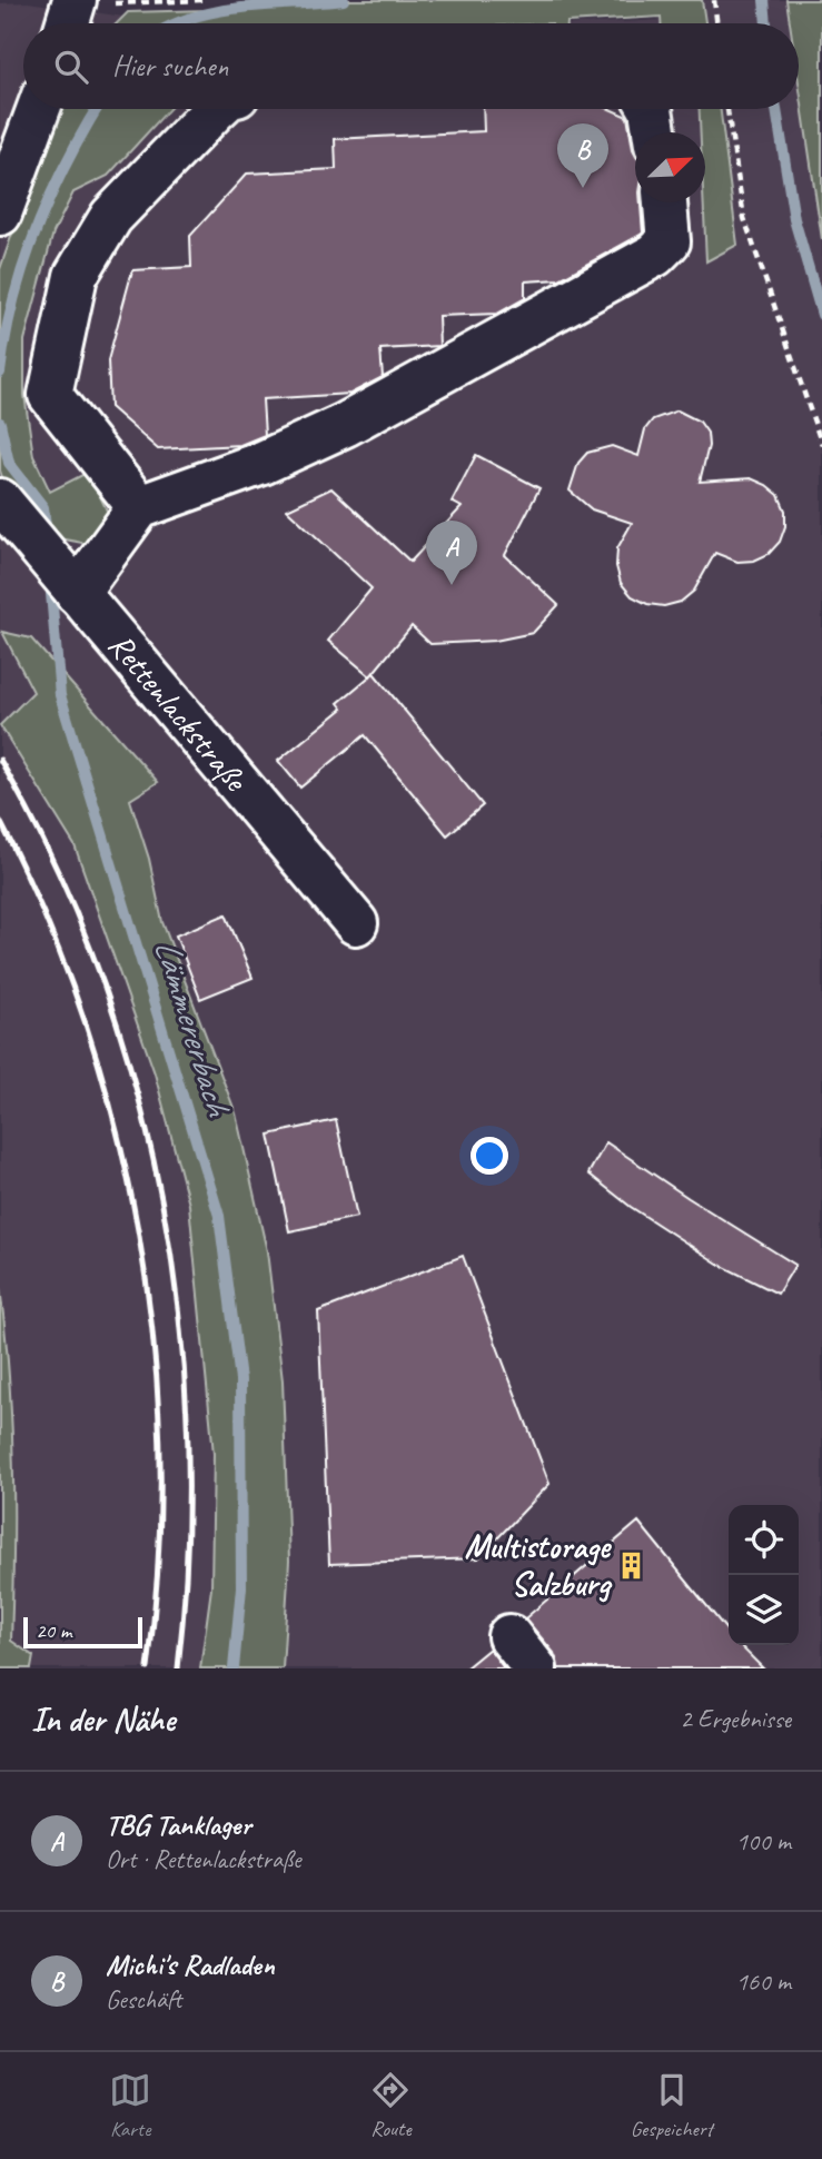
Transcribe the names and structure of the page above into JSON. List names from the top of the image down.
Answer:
{
  "streets": {
    "street": ["Rettenlackstraße"]
  },
  "water": ["Lämmererbach"],
  "places": {
    "building": ["Multistorage Salzburg"]
  },
  "scale_bar": "20 m",
  "north": "top right",
  "page": {
    "search": "Hier suchen",
    "pins": ["B", "A"],
    "scale": "20 m",
    "heading": ["In der Nähe", "2 Ergebnisse"],
    "list": [
      {
        "mark": "A",
        "name": "TBG Tanklager",
        "note": "Ort · Rettenlackstraße",
        "value": "100 m"
      },
      {
        "mark": "B",
        "name": "Michi's Radladen",
        "note": "Geschäft",
        "value": "160 m"
      }
    ],
    "nav": ["Karte", "Route", "Gespeichert"]
  }
}
